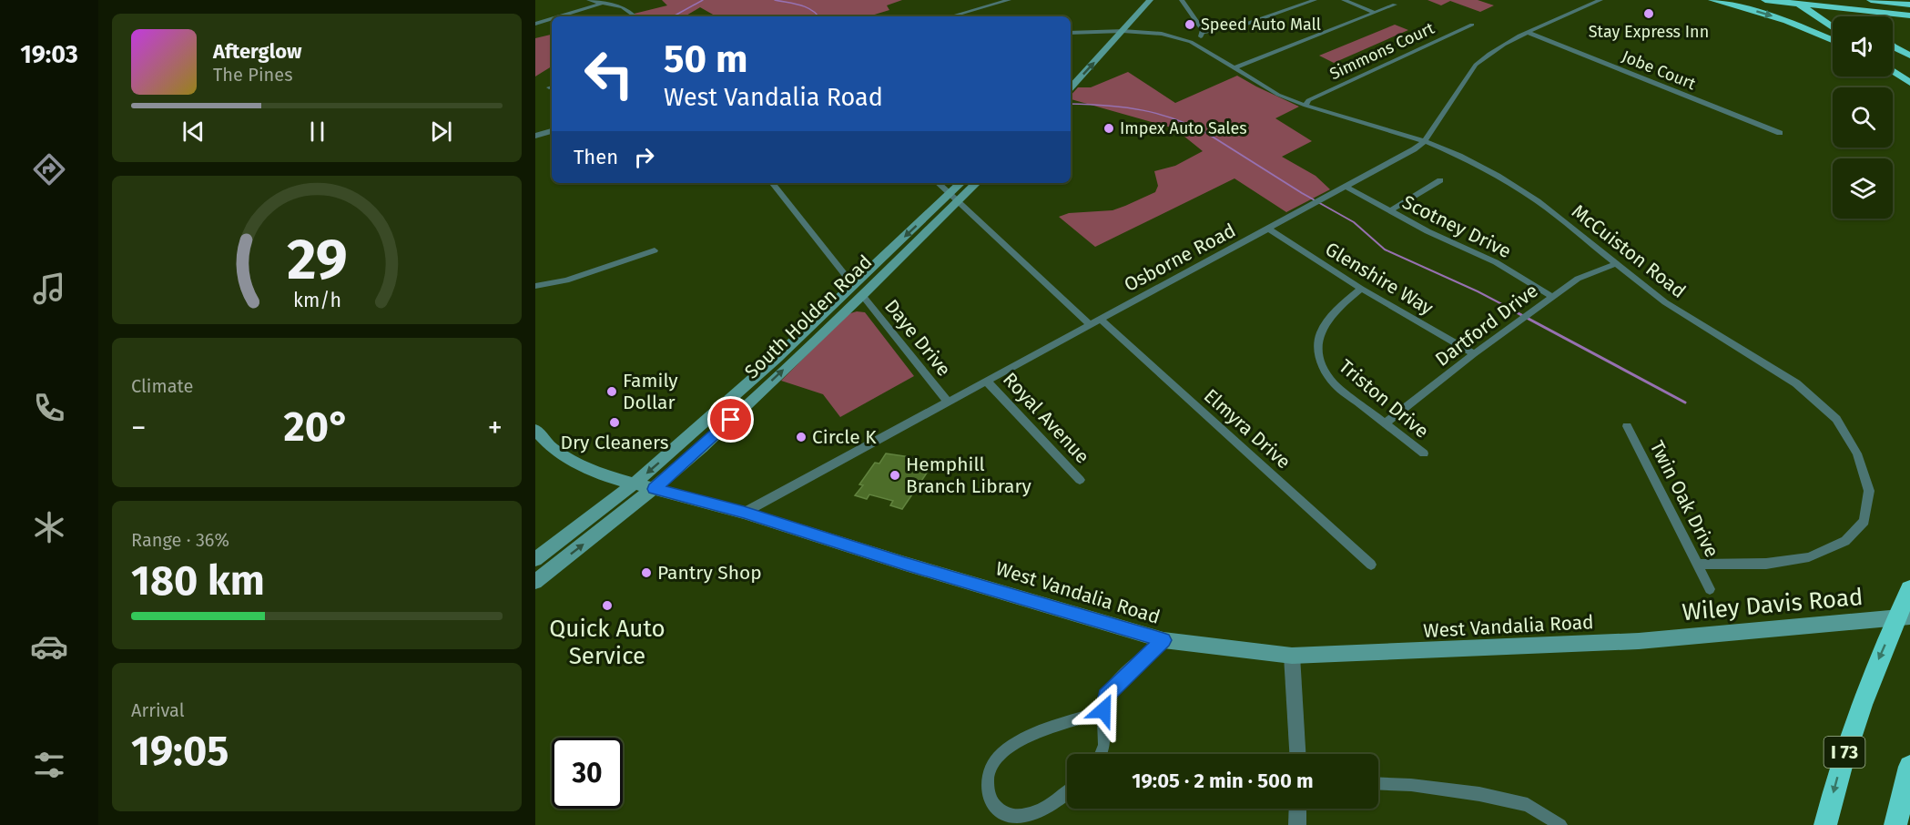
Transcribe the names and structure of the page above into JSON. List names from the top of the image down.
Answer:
{
  "streets": {
    "highway": ["I 73"],
    "main road": ["South Holden Road", "West Vandalia Road", "Wiley Davis Road"],
    "street": [
      "Simmons Court",
      "Jobe Court",
      "Scotney Drive",
      "McCuiston Road",
      "Osborne Road",
      "Glenshire Way",
      "Dartford Drive",
      "Daye Drive",
      "Triston Drive",
      "Royal Avenue",
      "Elmyra Drive",
      "Twin Oak Drive"
    ]
  },
  "crossings": [
    ["Simmons Court", "McCuiston Road"],
    ["Jobe Court", "Osborne Road"],
    ["Scotney Drive", "Osborne Road"],
    ["Scotney Drive", "Dartford Drive"],
    ["McCuiston Road", "Osborne Road"],
    ["McCuiston Road", "Dartford Drive"],
    ["McCuiston Road", "Twin Oak Drive"],
    ["Osborne Road", "Glenshire Way"],
    ["Osborne Road", "Daye Drive"],
    ["Osborne Road", "Royal Avenue"],
    ["Osborne Road", "Elmyra Drive"],
    ["Osborne Road", "West Vandalia Road"],
    ["Glenshire Way", "Dartford Drive"],
    ["Glenshire Way", "Triston Drive"],
    ["South Holden Road", "Daye Drive"],
    ["South Holden Road", "West Vandalia Road"],
    ["Dartford Drive", "Triston Drive"],
    ["West Vandalia Road", "Wiley Davis Road"]
  ],
  "places": [
    "Stay Express Inn",
    "Speed Auto Mall",
    "Impex Auto Sales",
    "Family Dollar",
    "Dry Cleaners",
    "Circle K",
    "Hemphill Branch Library",
    "Pantry Shop",
    "Quick Auto Service"
  ],
  "page": {
    "tabs": "19:03",
    "turn": ["50 m", "West Vandalia Road"],
    "song": ["Afterglow", "The Pines"],
    "then": "Then",
    "tile": [
      "Climate",
      ["Range · 36%", "180 km"],
      ["Arrival", "19:05"]
    ],
    "heat": ["−", "20°", "+"],
    "limit": "30",
    "trip": "19:05 · 2 min · 500 m",
    "gauge": ["29", "km/h"]
  }
}
